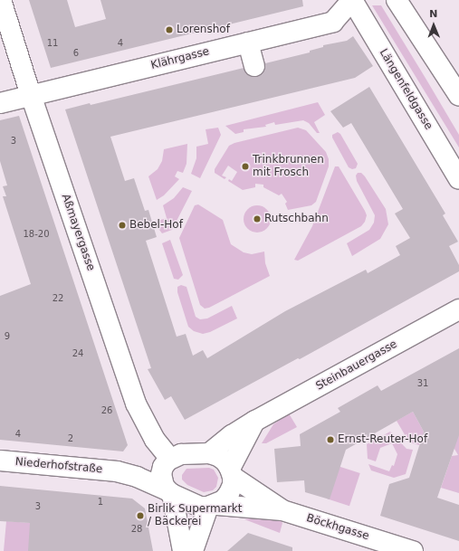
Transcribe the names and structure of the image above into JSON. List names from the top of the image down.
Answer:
{
  "streets": {
    "street": [
      "Klährgasse",
      "Längenfeldgasse",
      "Aßmayergasse",
      "Steinbauergasse",
      "Niederhofstraße",
      "Böckhgasse"
    ]
  },
  "crossings": [
    ["Klährgasse", "Längenfeldgasse"],
    ["Klährgasse", "Aßmayergasse"],
    ["Aßmayergasse", "Steinbauergasse"],
    ["Aßmayergasse", "Niederhofstraße"],
    ["Aßmayergasse", "Böckhgasse"],
    ["Steinbauergasse", "Niederhofstraße"],
    ["Steinbauergasse", "Böckhgasse"],
    ["Niederhofstraße", "Böckhgasse"]
  ],
  "places": [
    "Lorenshof",
    "Trinkbrunnen mit Frosch",
    "Rutschbahn",
    "Bebel-Hof",
    "Ernst-Reuter-Hof",
    "Birlik Supermarkt / Bäckerei"
  ],
  "house_numbers": [
    "11",
    "4",
    "6",
    "3",
    "18-20",
    "22",
    "9",
    "24",
    "31",
    "26",
    "4",
    "2",
    "1",
    "3",
    "28"
  ],
  "north": "top"
}
